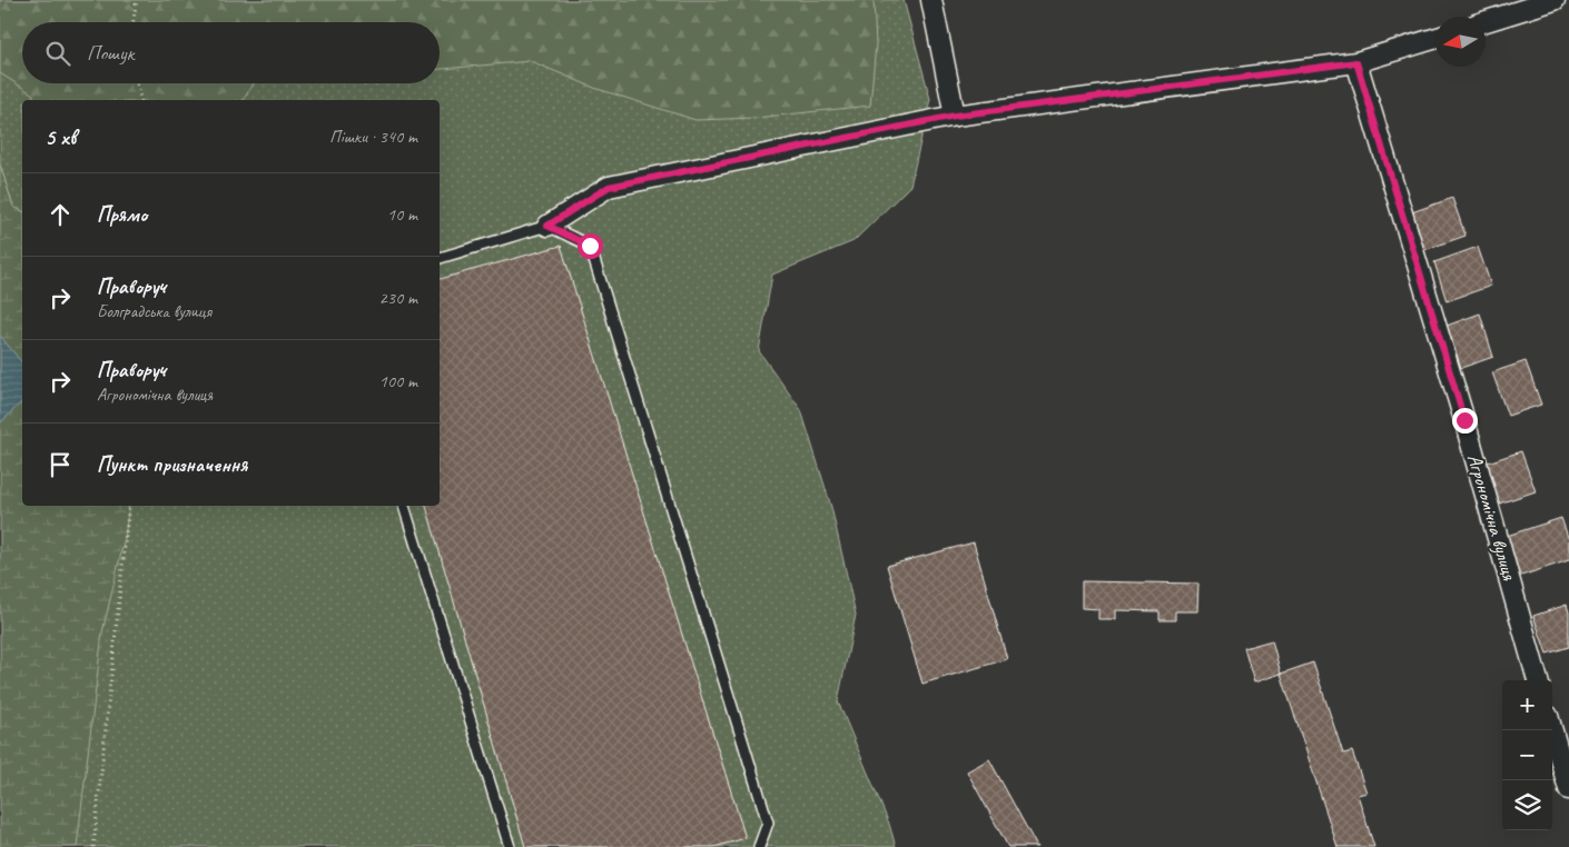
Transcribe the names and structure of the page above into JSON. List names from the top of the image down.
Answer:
{
  "streets": {
    "street": ["Агрономічна вулиця"]
  },
  "north": "left",
  "page": {
    "search": "Пошук",
    "heading": ["5 хв", "Пішки · 340 m"],
    "list": [
      ["Прямо", "10 m"],
      ["Праворуч", "Болградська вулиця", "230 m"],
      ["Праворуч", "Агрономічна вулиця", "100 m"],
      "Пункт призначення"
    ],
    "map_buttons": ["+", "−"]
  }
}
